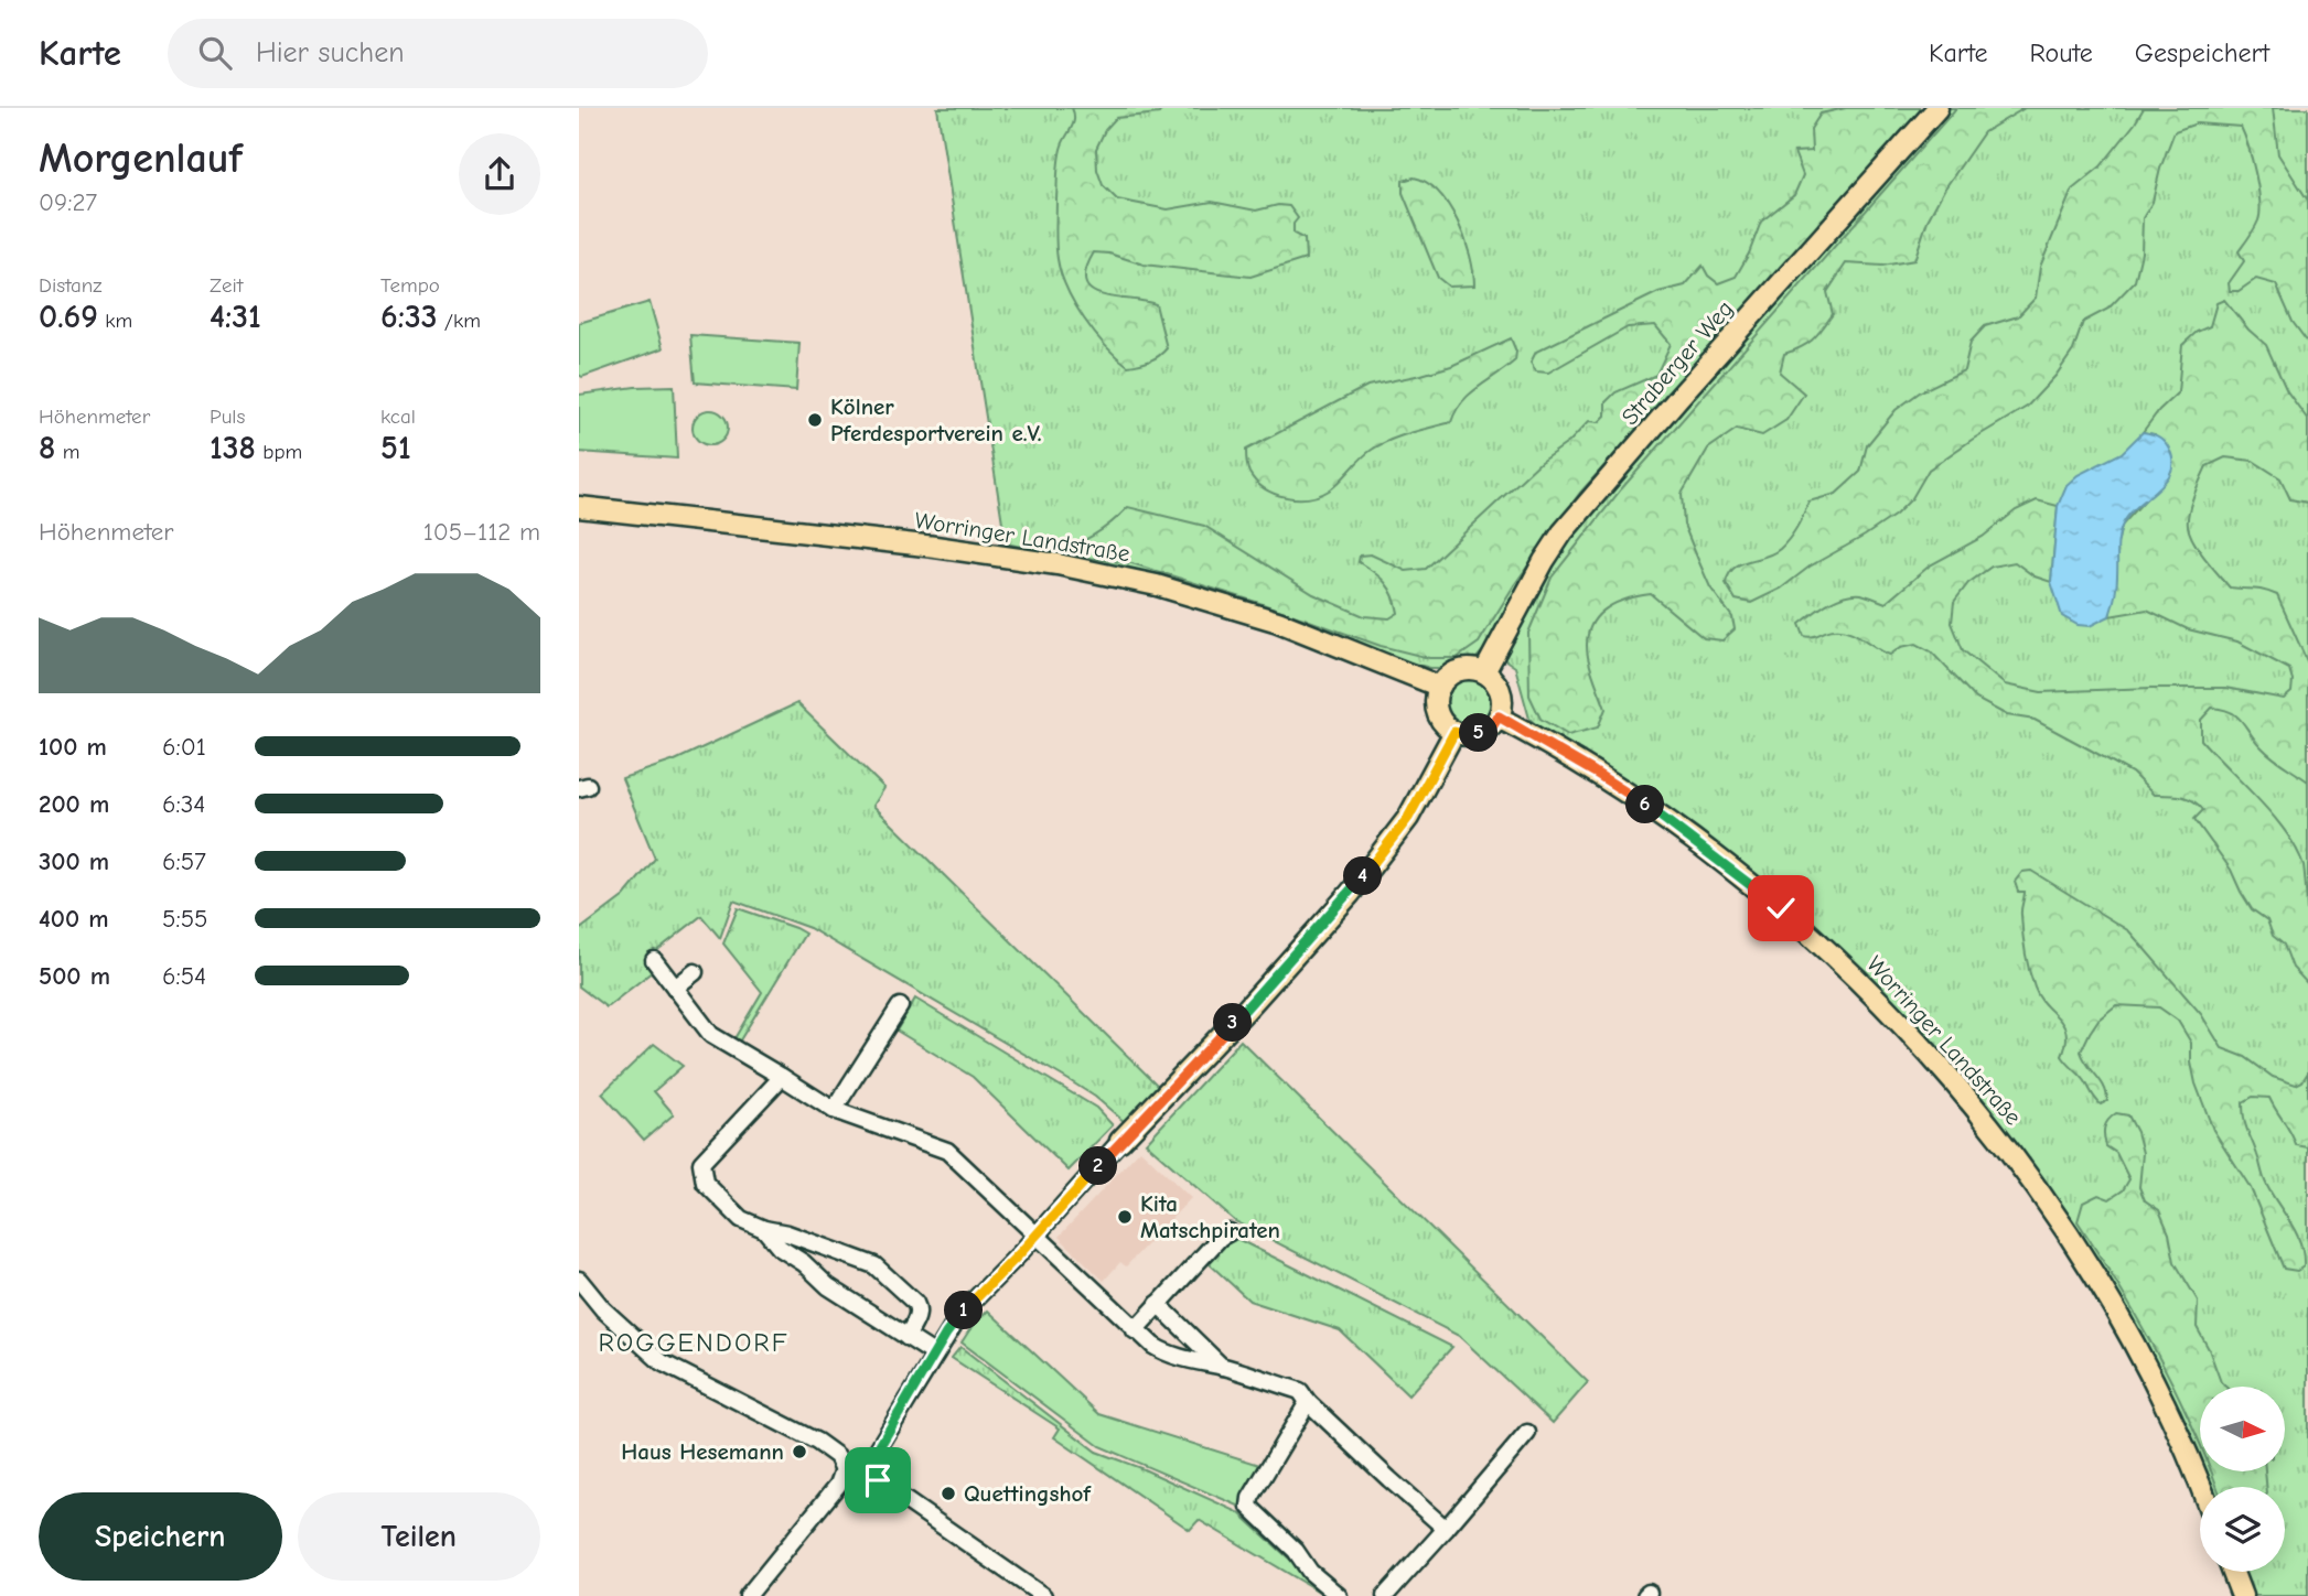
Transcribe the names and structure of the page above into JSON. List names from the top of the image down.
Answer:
{
  "streets": {
    "main road": ["Straberger Weg", "Worringer Landstraße"]
  },
  "crossings": [
    ["Straberger Weg", "Worringer Landstraße"]
  ],
  "districts": ["ROGGENDORF"],
  "places": [
    "Kölner Pferdesportverein e.V.",
    "Kita Matschpiraten",
    "Haus Hesemann",
    "Quettingshof"
  ],
  "north": "right",
  "page": {
    "header": "Karte",
    "search": "Hier suchen",
    "nav": ["Karte", "Route", "Gespeichert"],
    "heading": ["Morgenlauf", "09:27"],
    "stats": [
      ["Distanz", "0.69 km"],
      ["Zeit", "4:31"],
      ["Tempo", "6:33 /km"],
      ["Höhenmeter", "8 m"],
      ["Puls", "138 bpm"],
      ["kcal", "51"]
    ],
    "chart": ["Höhenmeter", "105–112 m"],
    "pins": [
      "5",
      "6",
      "4",
      "3",
      "2",
      "1"
    ],
    "list": [
      {
        "name": "100 m",
        "note": "6:01"
      },
      {
        "name": "200 m",
        "note": "6:34"
      },
      {
        "name": "300 m",
        "note": "6:57"
      },
      {
        "name": "400 m",
        "note": "5:55"
      },
      {
        "name": "500 m",
        "note": "6:54"
      }
    ],
    "buttons": ["Speichern", "Teilen"]
  }
}
